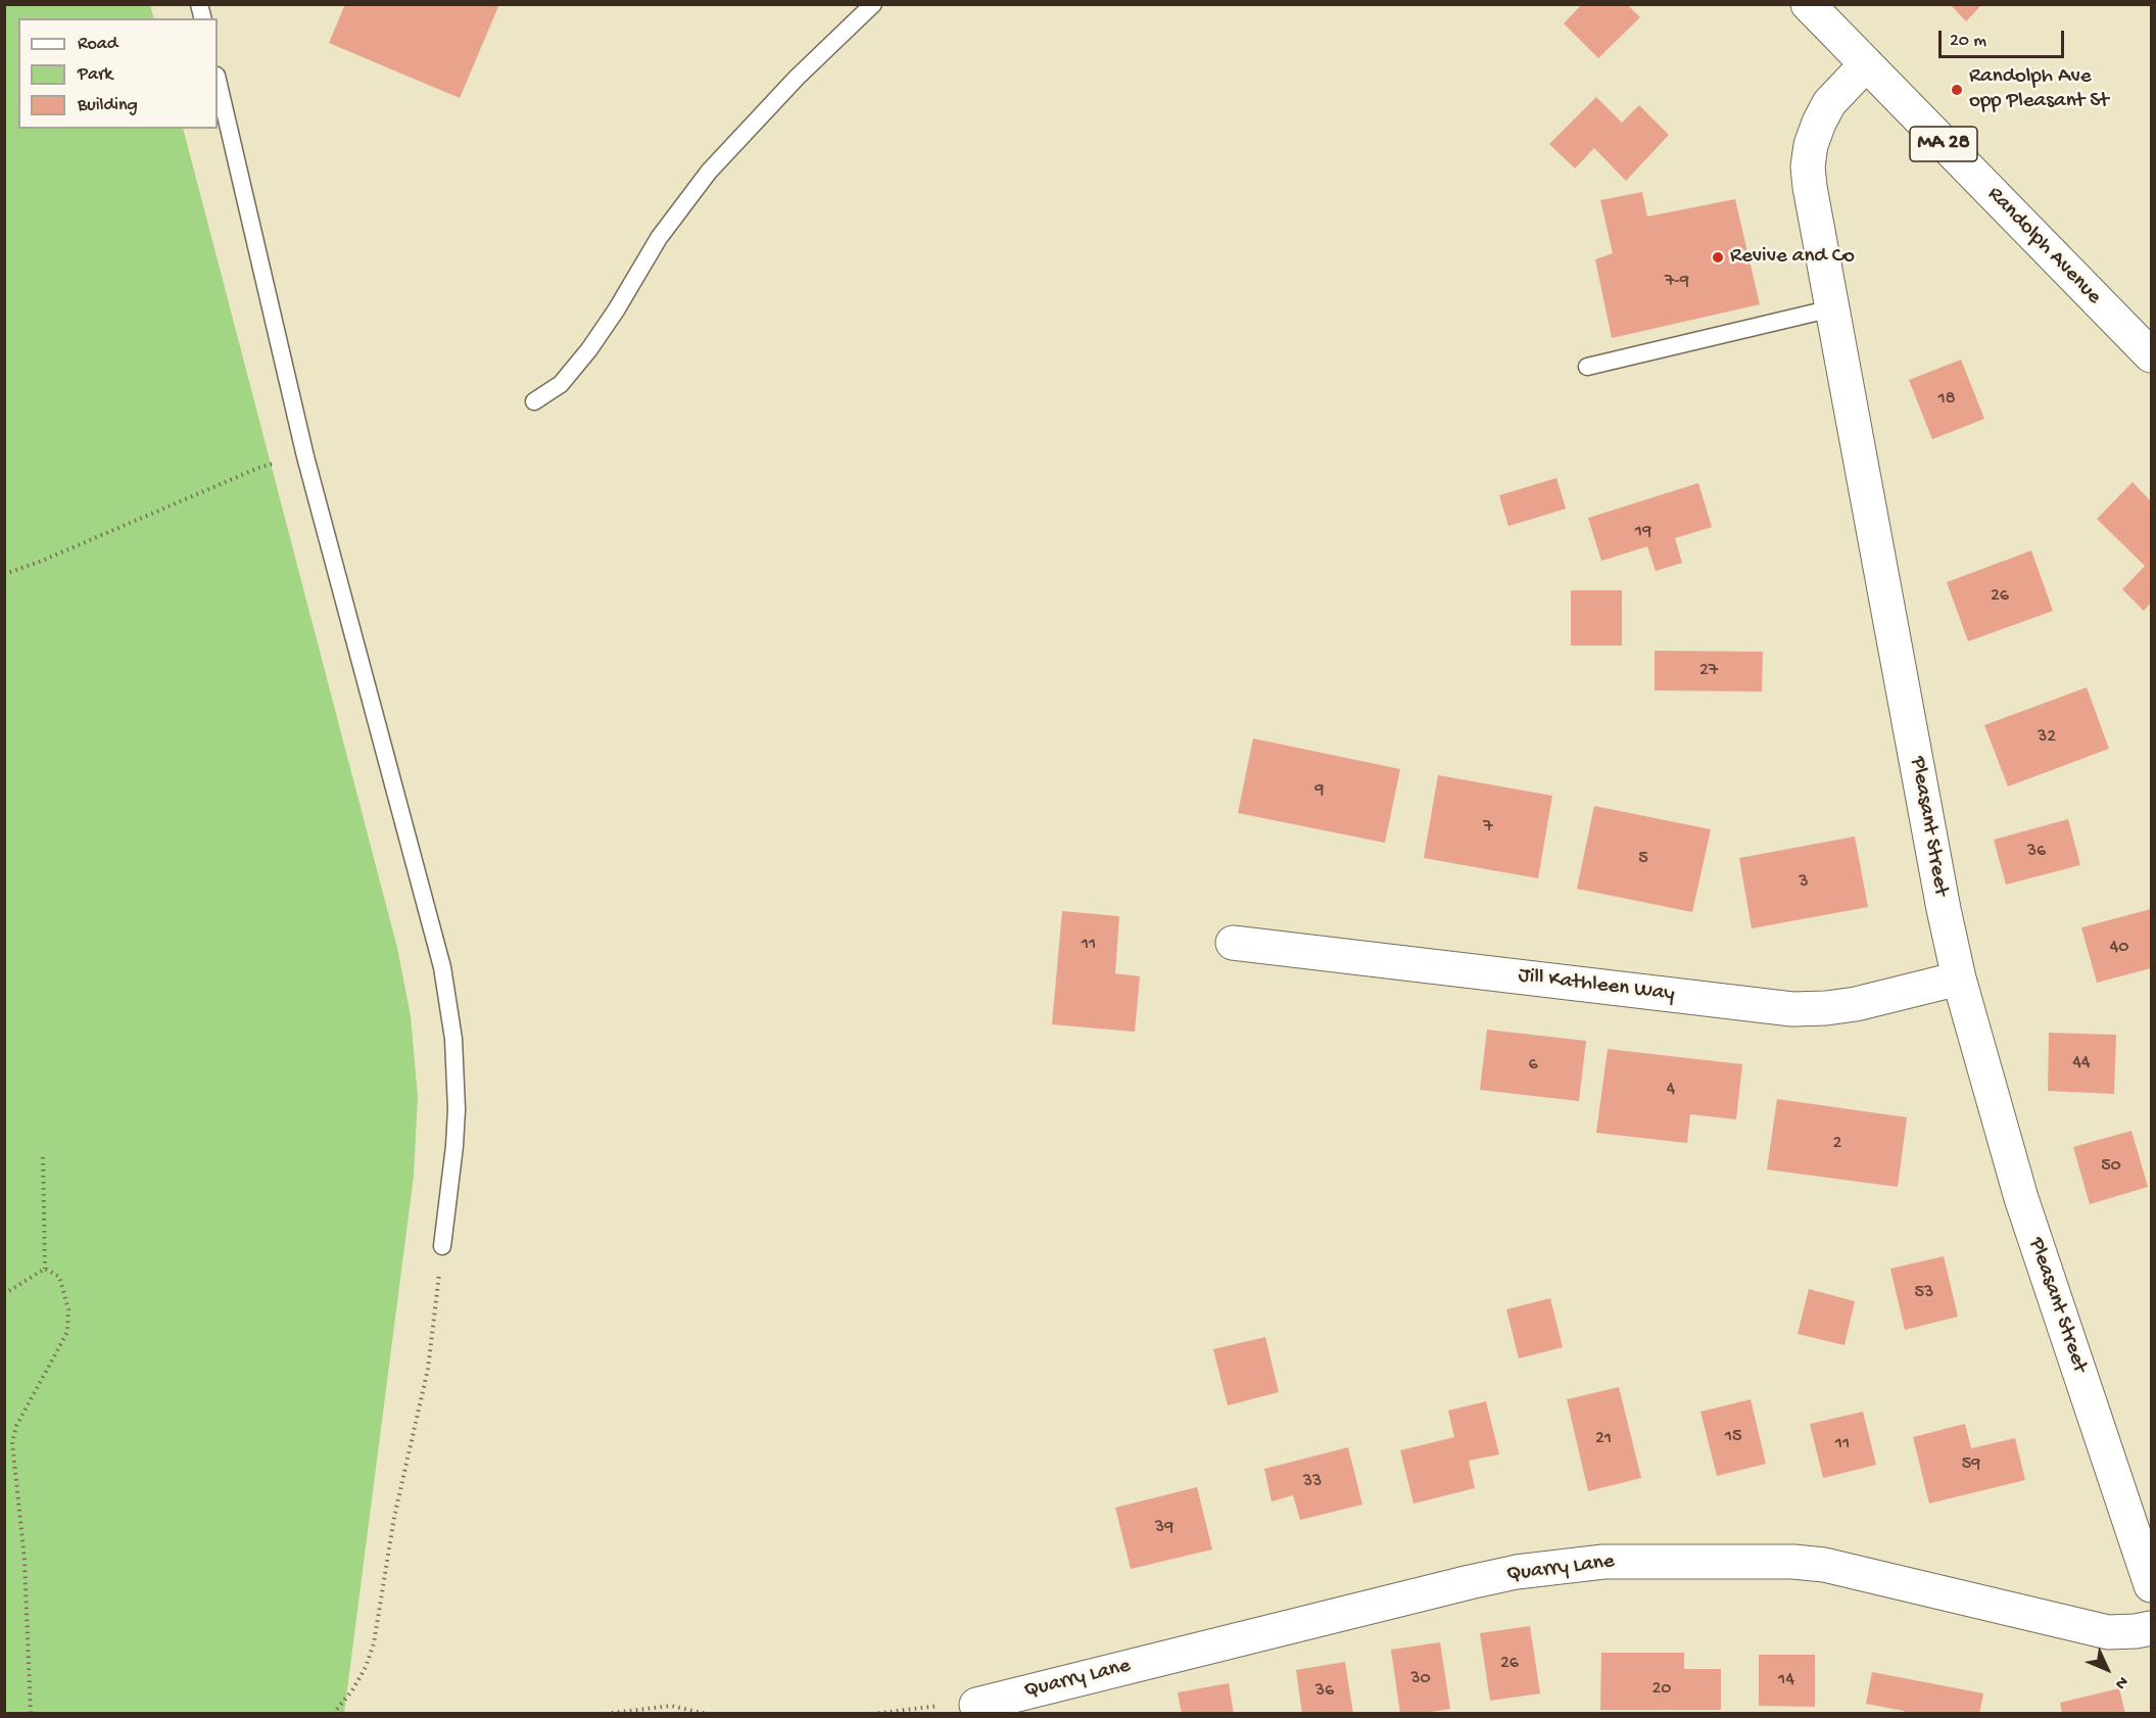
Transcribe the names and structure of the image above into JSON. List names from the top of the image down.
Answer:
{
  "streets": {
    "street": [
      "MA 28",
      "Randolph Avenue",
      "Pleasant Street",
      "Jill Kathleen Way",
      "Quarry Lane"
    ]
  },
  "crossings": [
    ["Randolph Avenue", "Pleasant Street"],
    ["Pleasant Street", "Jill Kathleen Way"]
  ],
  "places": ["Randolph Ave opp Pleasant St", "Revive and Co"],
  "house_numbers": [
    "7-9",
    "18",
    "19",
    "26",
    "27",
    "32",
    "9",
    "7",
    "36",
    "5",
    "3",
    "11",
    "40",
    "44",
    "6",
    "4",
    "2",
    "50",
    "53",
    "15",
    "21",
    "11",
    "59",
    "33",
    "39",
    "26",
    "30",
    "14",
    "20",
    "36"
  ],
  "legend": ["Road", "Park", "Building"],
  "scale_bar": "20 m",
  "north": "bottom right"
}
